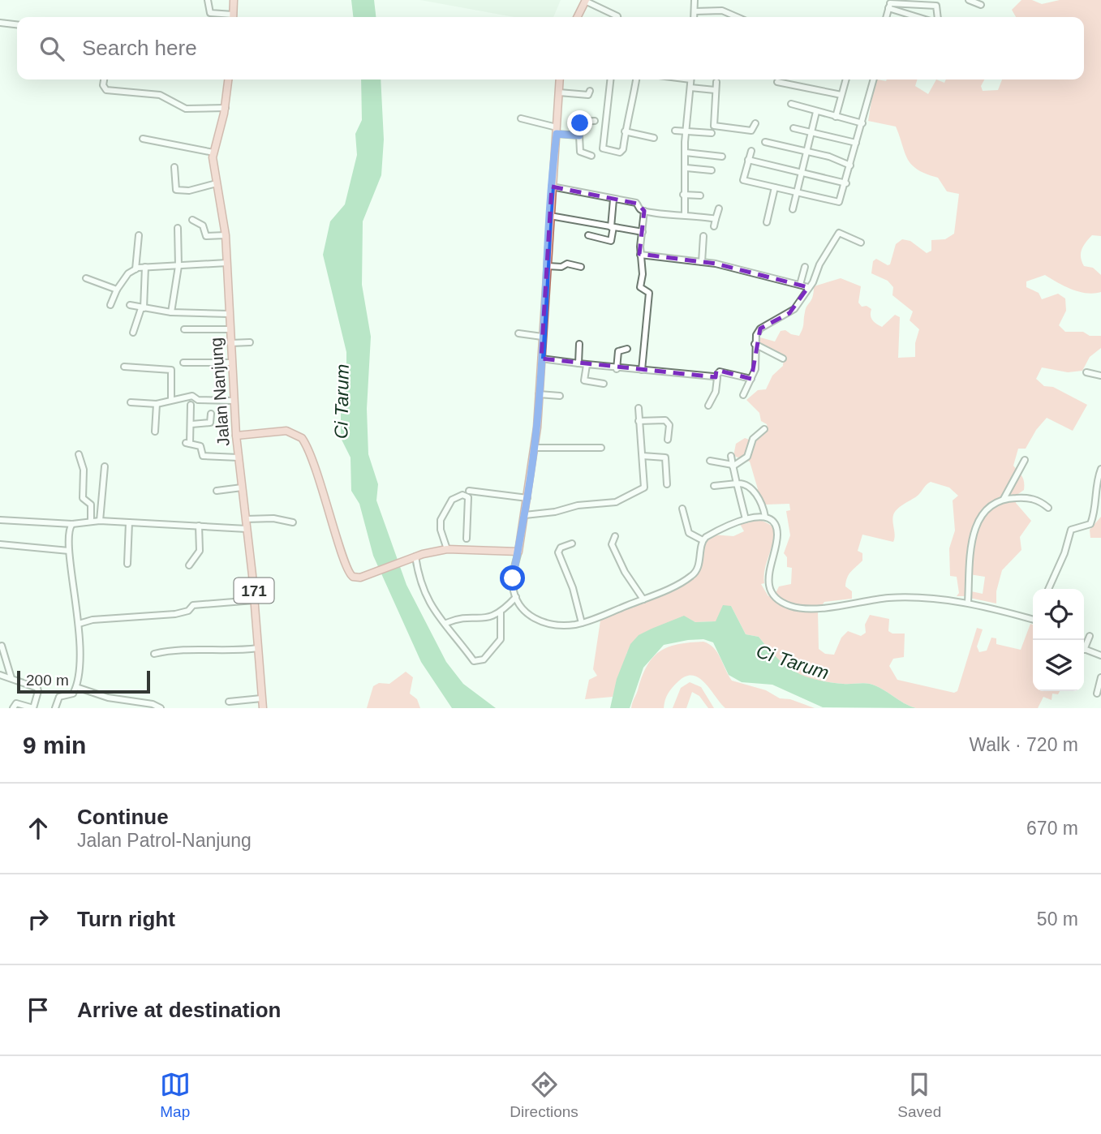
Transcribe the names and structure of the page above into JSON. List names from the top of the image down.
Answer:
{
  "streets": {
    "main road": ["Jalan Nanjung", "171"]
  },
  "water": ["Ci Tarum"],
  "scale_bar": "200 m",
  "page": {
    "search": "Search here",
    "scale": "200 m",
    "heading": ["9 min", "Walk · 720 m"],
    "list": [
      ["Continue", "Jalan Patrol-Nanjung", "670 m"],
      ["Turn right", "50 m"],
      "Arrive at destination"
    ],
    "nav": ["Map", "Directions", "Saved"]
  }
}
